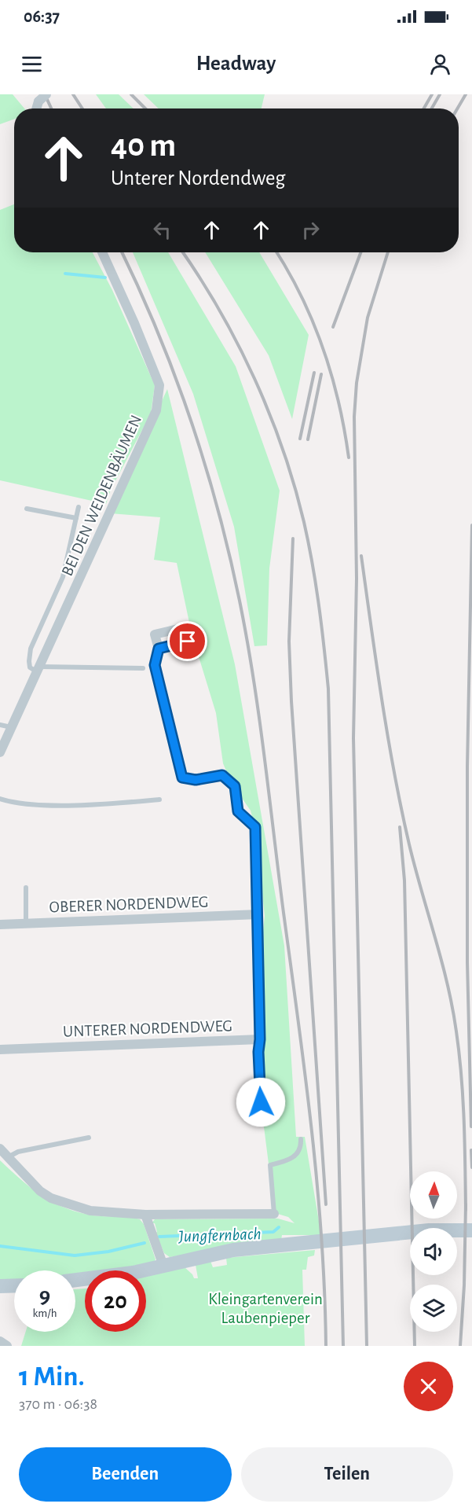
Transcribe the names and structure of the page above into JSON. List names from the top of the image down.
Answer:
{
  "streets": {
    "street": ["BEI DEN WEIDENBÄUMEN", "OBERER NORDENDWEG", "UNTERER NORDENDWEG"]
  },
  "water": ["Jungfernbach"],
  "parks": ["Kleingartenverein Laubenpieper"],
  "north": "top",
  "page": {
    "status": "06:37",
    "header": "Headway",
    "turn": ["40 m", "Unterer Nordendweg"],
    "speed": "9 km/h",
    "limit": "20",
    "heading": ["1 Min.", "370 m · 06:38"],
    "buttons": ["Beenden", "Teilen"]
  }
}
